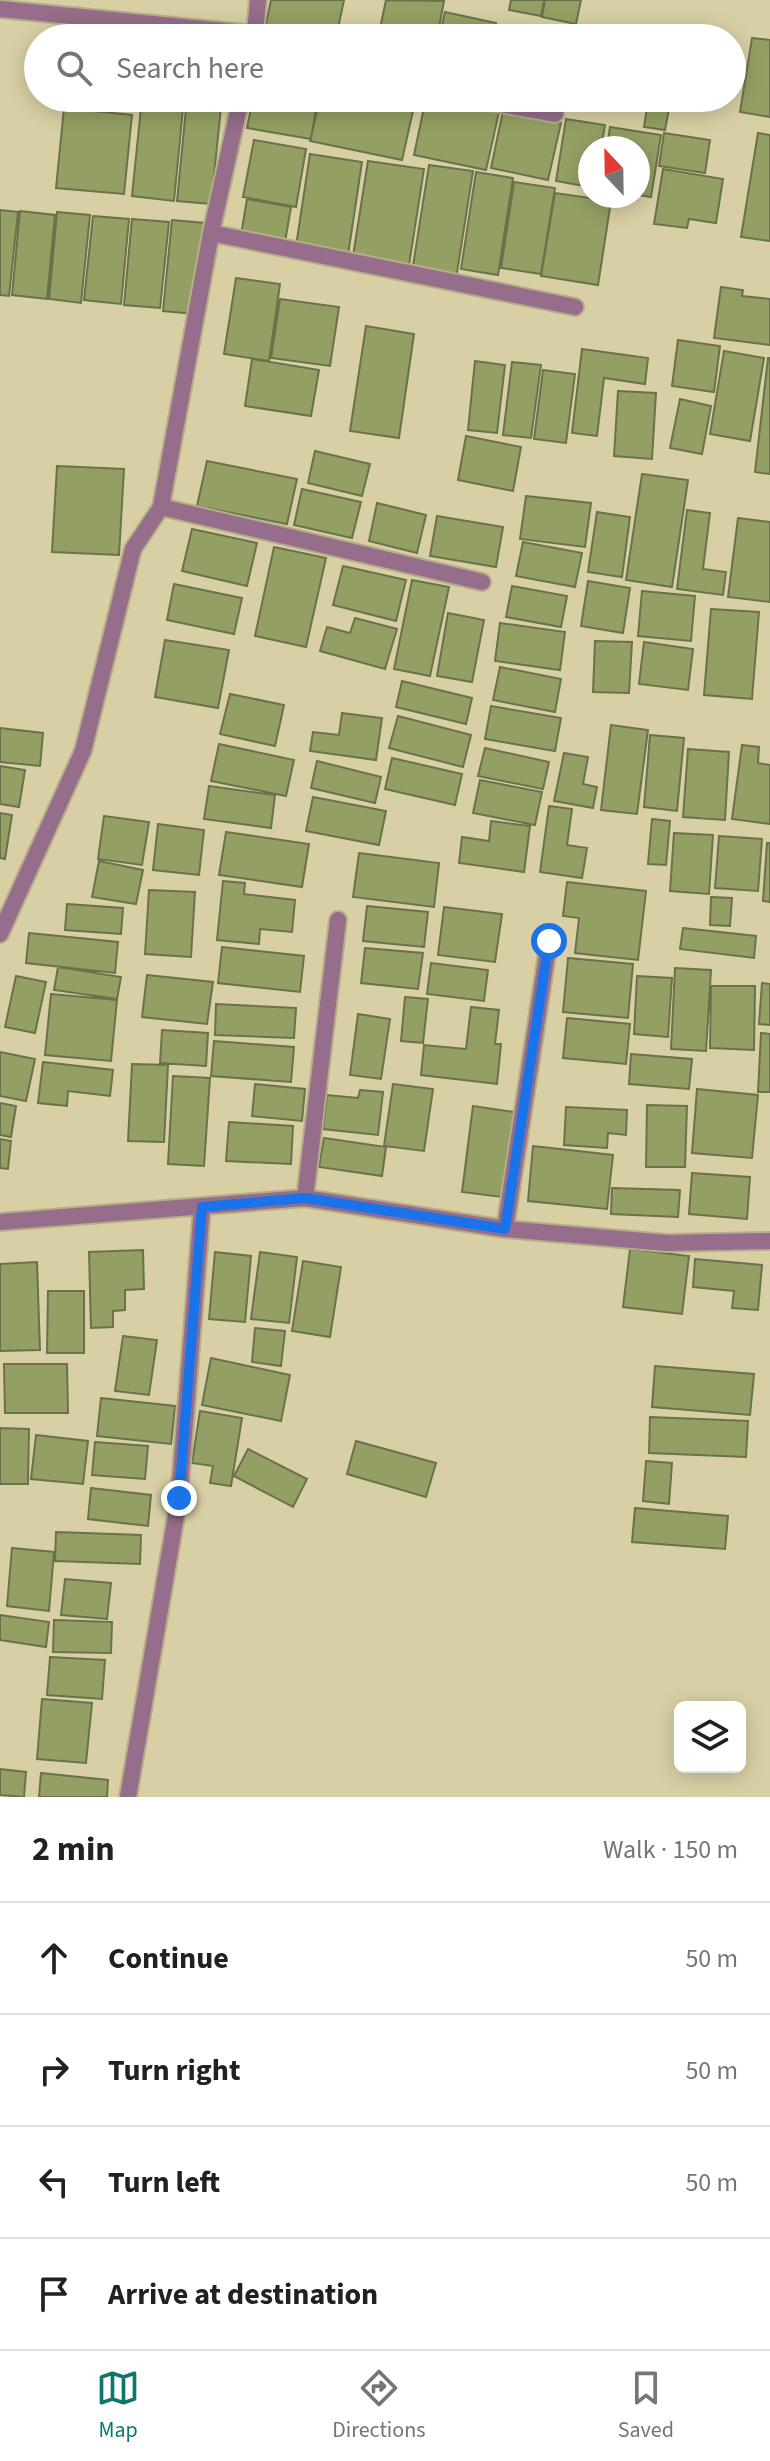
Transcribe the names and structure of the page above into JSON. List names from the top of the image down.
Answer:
{
  "north": "top",
  "page": {
    "search": "Search here",
    "heading": ["2 min", "Walk · 150 m"],
    "list": [
      ["Continue", "50 m"],
      ["Turn right", "50 m"],
      ["Turn left", "50 m"],
      "Arrive at destination"
    ],
    "nav": ["Map", "Directions", "Saved"]
  }
}
